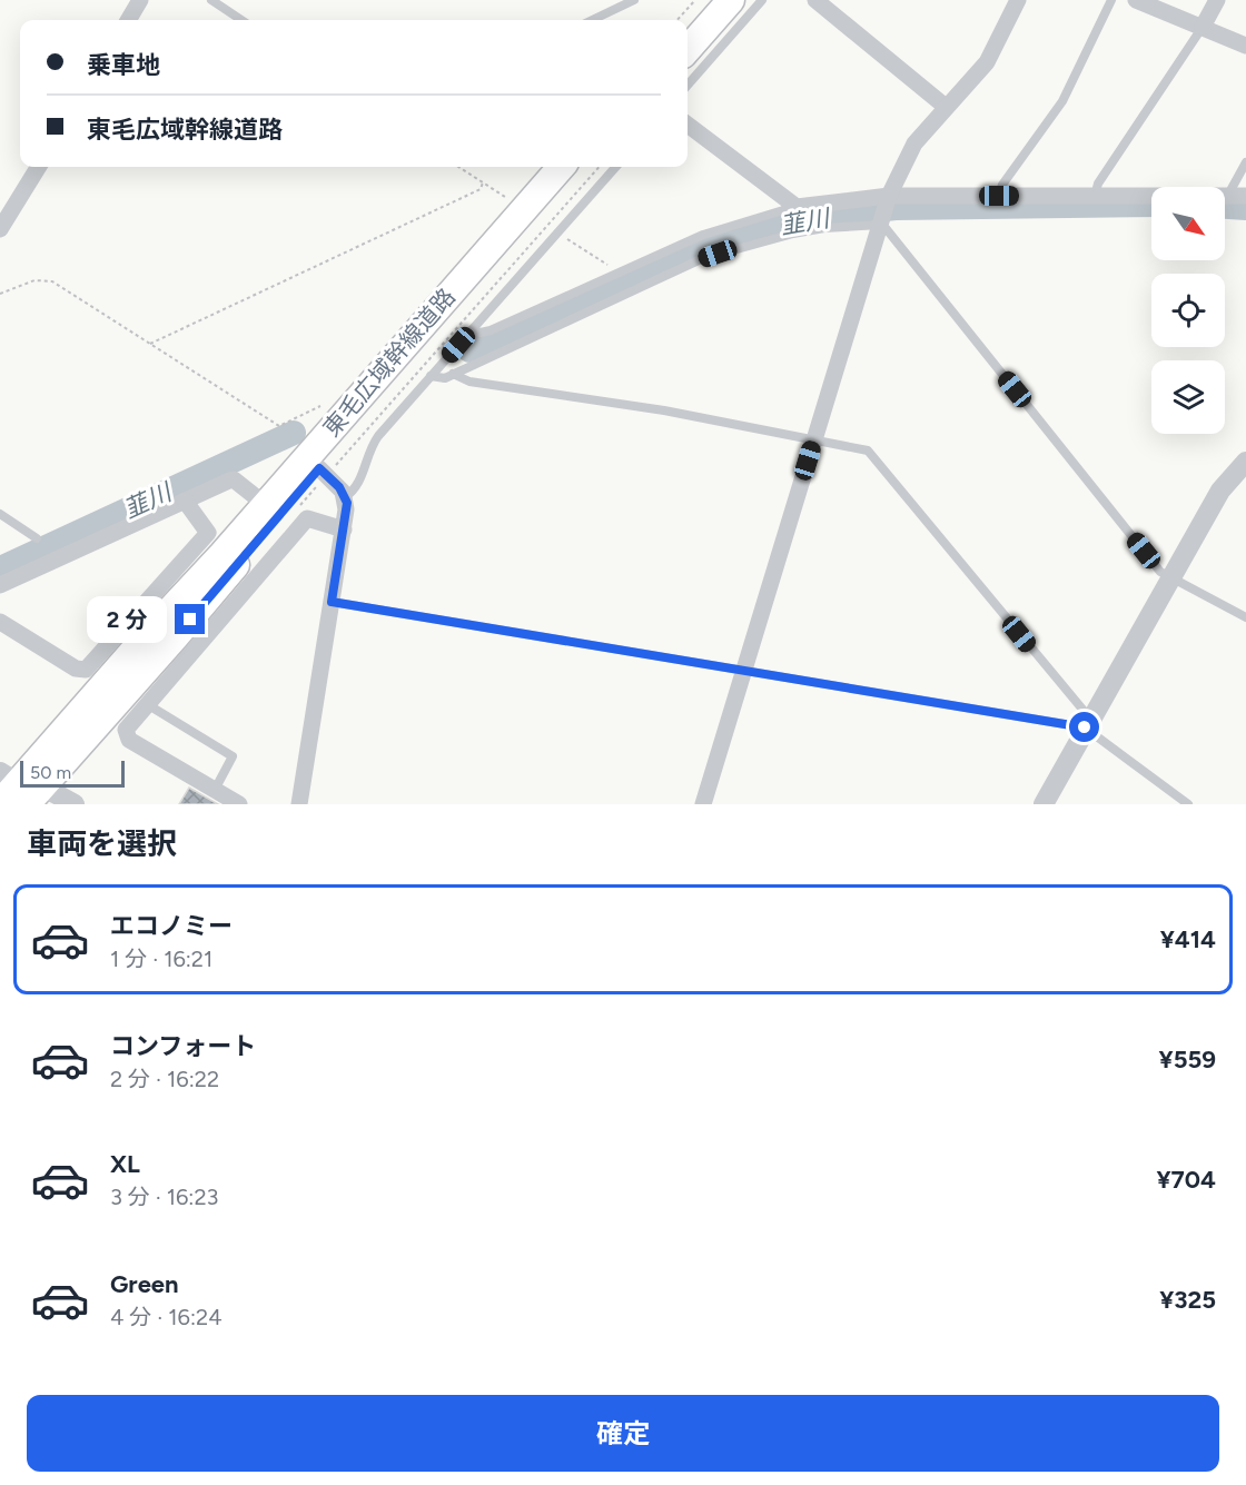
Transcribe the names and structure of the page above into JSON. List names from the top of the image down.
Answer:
{
  "streets": {
    "highway": ["東毛広域幹線道路"]
  },
  "water": ["韮川"],
  "scale_bar": "50 m",
  "north": "bottom right",
  "page": {
    "banner": ["乗車地", "東毛広域幹線道路"],
    "bubble": "2 分",
    "scale": "50 m",
    "heading": "車両を選択",
    "list": [
      {
        "name": "エコノミー",
        "note": "1 分 · 16:21",
        "value": "¥414"
      },
      {
        "name": "コンフォート",
        "note": "2 分 · 16:22",
        "value": "¥559"
      },
      {
        "name": "XL",
        "note": "3 分 · 16:23",
        "value": "¥704"
      },
      {
        "name": "Green",
        "note": "4 分 · 16:24",
        "value": "¥325"
      }
    ],
    "buttons": "確定"
  }
}
